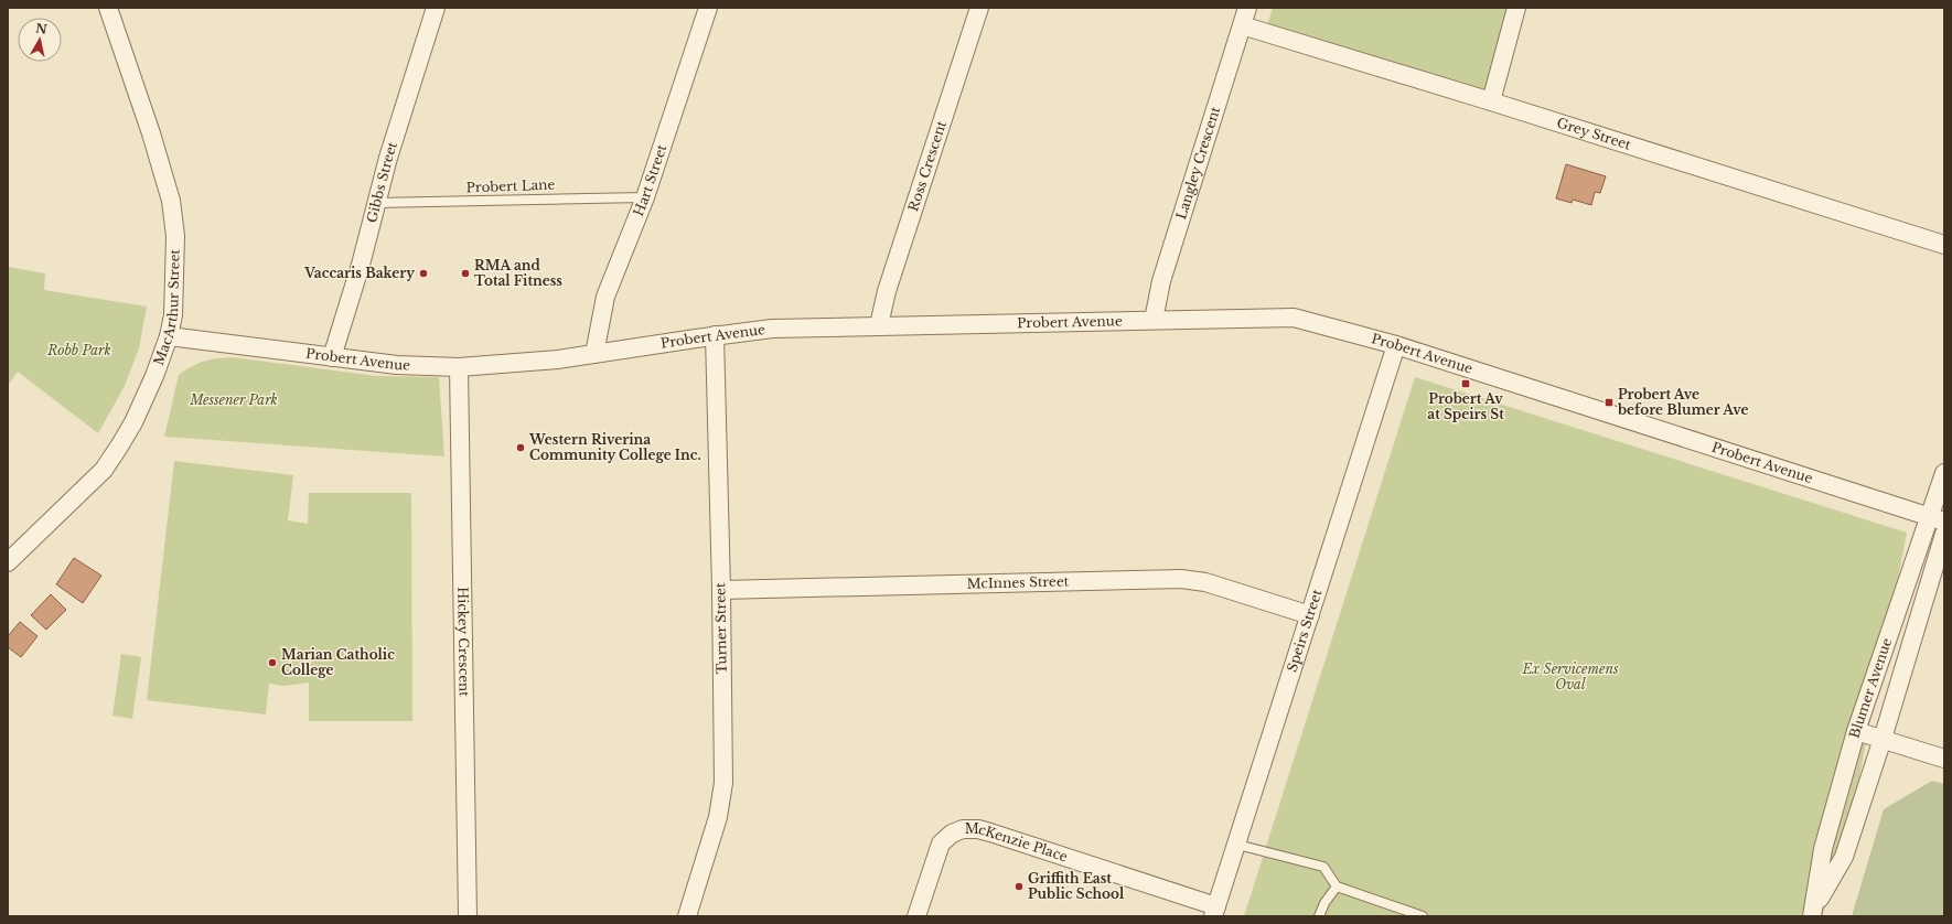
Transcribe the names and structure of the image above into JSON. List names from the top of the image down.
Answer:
{
  "streets": {
    "street": [
      "Grey Street",
      "Langley Crescent",
      "Ross Crescent",
      "Hart Street",
      "Gibbs Street",
      "MacArthur Street",
      "Probert Avenue",
      "McInnes Street",
      "Turner Street",
      "Speirs Street",
      "Hickey Crescent",
      "Blumer Avenue",
      "McKenzie Place"
    ],
    "lane": ["Probert Lane"]
  },
  "crossings": [
    ["Grey Street", "Langley Crescent"],
    ["Langley Crescent", "Probert Avenue"],
    ["Ross Crescent", "Probert Avenue"],
    ["Hart Street", "Probert Lane"],
    ["Hart Street", "Probert Avenue"],
    ["Gibbs Street", "Probert Lane"],
    ["Gibbs Street", "Probert Avenue"],
    ["MacArthur Street", "Probert Avenue"],
    ["Probert Avenue", "Turner Street"],
    ["Probert Avenue", "Speirs Street"],
    ["Probert Avenue", "Hickey Crescent"],
    ["Probert Avenue", "Blumer Avenue"],
    ["McInnes Street", "Turner Street"],
    ["McInnes Street", "Speirs Street"],
    ["Speirs Street", "McKenzie Place"]
  ],
  "parks": ["Robb Park", "Messener Park", "Ex Servicemens Oval"],
  "places": {
    "other": [
      "Vaccaris Bakery",
      "RMA and Total Fitness",
      "Western Riverina Community College Inc.",
      "Marian Catholic College",
      "Griffith East Public School"
    ],
    "transit": ["Probert Av at Speirs St", "Probert Ave before Blumer Ave"]
  },
  "north": "top"
}
